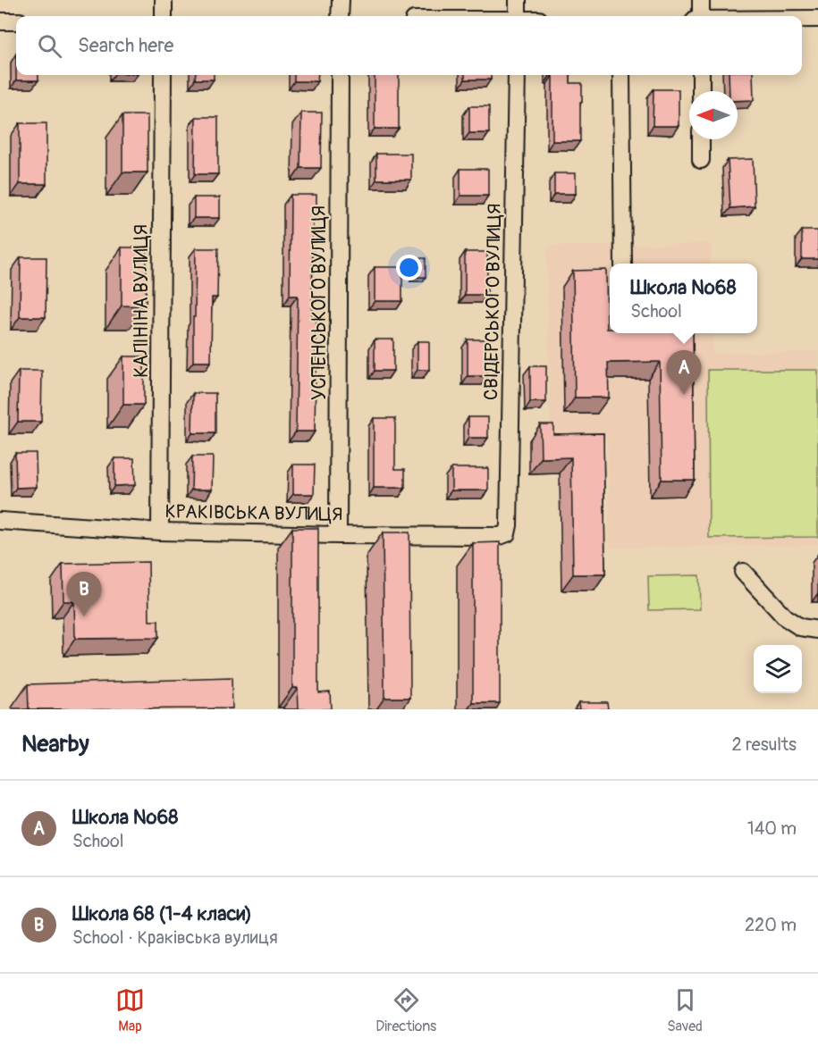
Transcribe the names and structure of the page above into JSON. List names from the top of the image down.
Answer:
{
  "streets": {
    "street": [
      "КАЛІНІНА ВУЛИЦЯ",
      "СВІДЕРСЬКОГО ВУЛИЦЯ",
      "УСПЕНСЬКОГО ВУЛИЦЯ",
      "КРАКІВСЬКА ВУЛИЦЯ"
    ]
  },
  "crossings": [
    ["КАЛІНІНА ВУЛИЦЯ", "КРАКІВСЬКА ВУЛИЦЯ"],
    ["СВІДЕРСЬКОГО ВУЛИЦЯ", "КРАКІВСЬКА ВУЛИЦЯ"],
    ["УСПЕНСЬКОГО ВУЛИЦЯ", "КРАКІВСЬКА ВУЛИЦЯ"]
  ],
  "north": "left",
  "page": {
    "search": "Search here",
    "popup": ["Школа №68", "School"],
    "pins": ["A", "B"],
    "heading": ["Nearby", "2 results"],
    "list": [
      {
        "mark": "A",
        "name": "Школа №68",
        "note": "School",
        "value": "140 m"
      },
      {
        "mark": "B",
        "name": "Школа 68 (1-4 класи)",
        "note": "School · Краківська вулиця",
        "value": "220 m"
      }
    ],
    "nav": ["Map", "Directions", "Saved"]
  }
}
